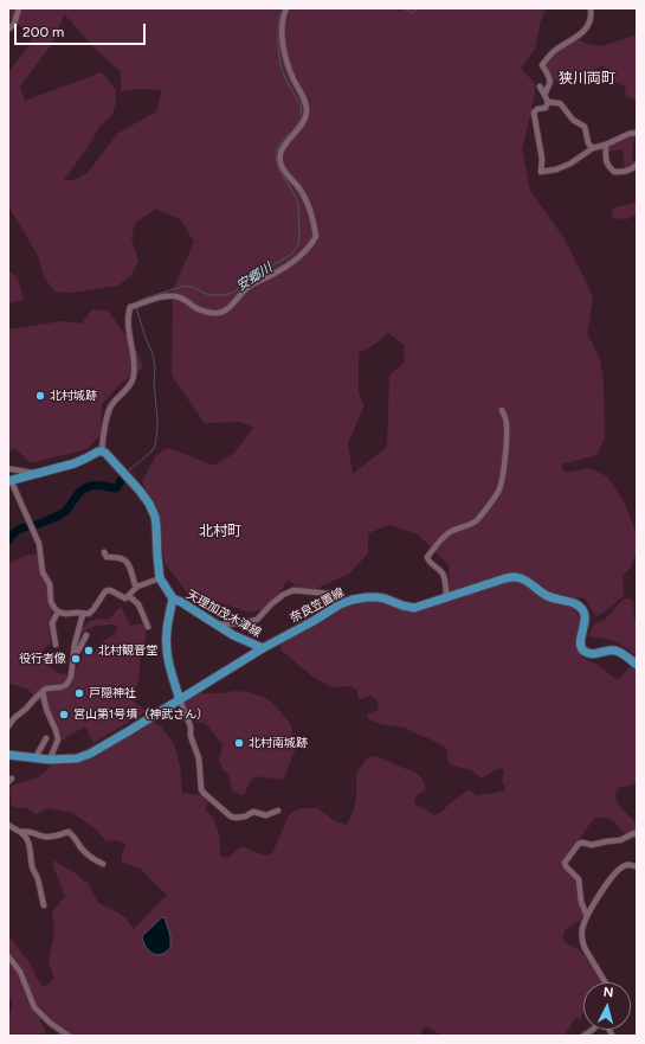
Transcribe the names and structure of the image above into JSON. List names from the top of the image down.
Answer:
{
  "streets": {
    "main road": ["奈良笠置線", "天理加茂木津線"]
  },
  "crossings": [
    ["奈良笠置線", "天理加茂木津線"]
  ],
  "districts": ["狭川両町", "北村町"],
  "water": ["安郷川"],
  "places": [
    "北村城跡",
    "北村観音堂",
    "役行者像",
    "戸隠神社",
    "宮山第1号墳（神武さん）",
    "北村南城跡"
  ],
  "scale_bar": "200 m",
  "north": "top"
}
